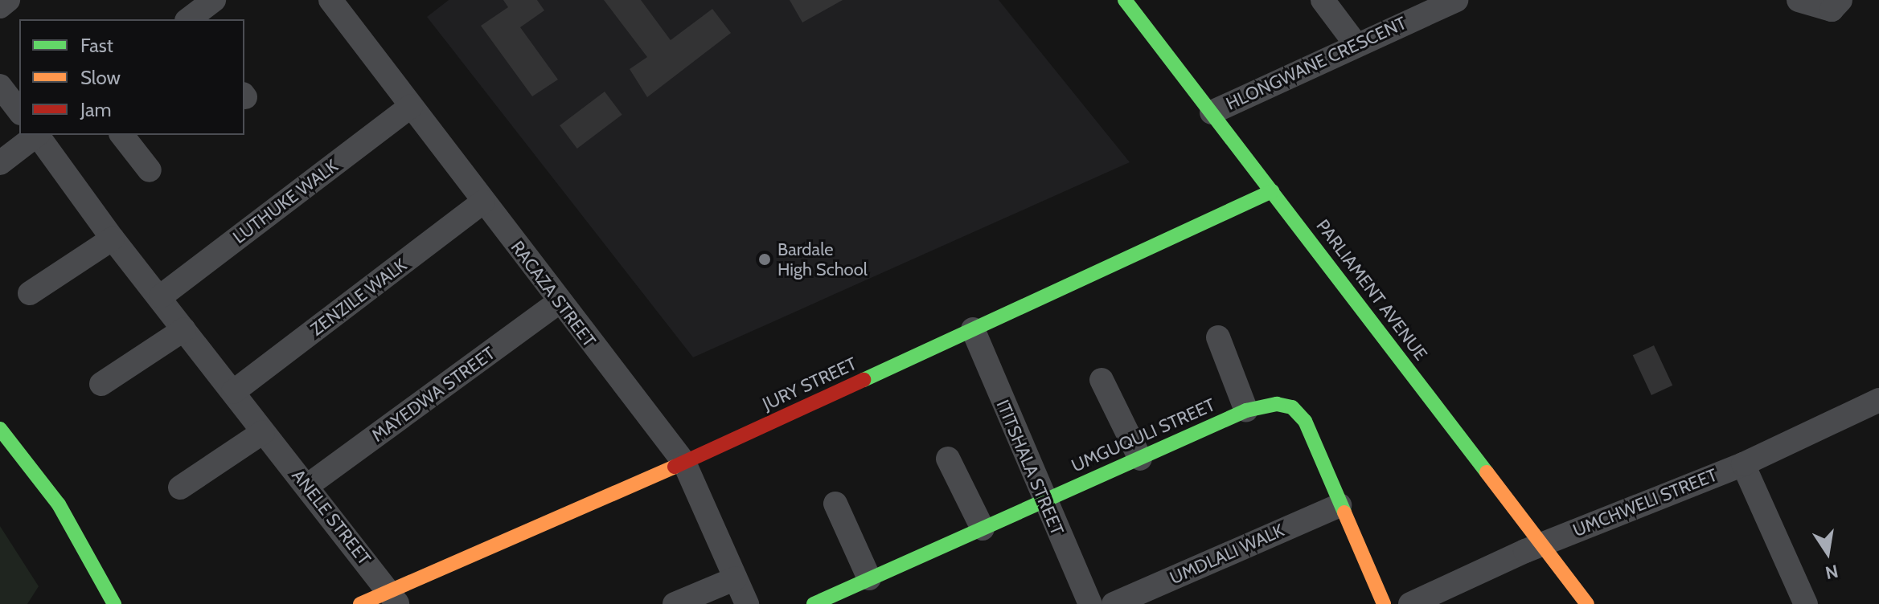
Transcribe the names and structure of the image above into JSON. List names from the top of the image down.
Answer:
{
  "streets": {
    "street": [
      "HLONGWANE CRESCENT",
      "LUTHUKE WALK",
      "PARLIAMENT AVENUE",
      "RACAZA STREET",
      "ZENZILE WALK",
      "JURY STREET",
      "MAYEDWA STREET",
      "UMGUQULI STREET",
      "ITITSHALA STREET",
      "UMCHWELI STREET",
      "ANELE STREET",
      "UMDLALI WALK"
    ]
  },
  "crossings": [
    ["HLONGWANE CRESCENT", "PARLIAMENT AVENUE"],
    ["LUTHUKE WALK", "RACAZA STREET"],
    ["LUTHUKE WALK", "ANELE STREET"],
    ["PARLIAMENT AVENUE", "JURY STREET"],
    ["PARLIAMENT AVENUE", "UMCHWELI STREET"],
    ["RACAZA STREET", "ZENZILE WALK"],
    ["RACAZA STREET", "JURY STREET"],
    ["RACAZA STREET", "MAYEDWA STREET"],
    ["ZENZILE WALK", "ANELE STREET"],
    ["JURY STREET", "ITITSHALA STREET"],
    ["JURY STREET", "ANELE STREET"],
    ["MAYEDWA STREET", "ANELE STREET"],
    ["UMGUQULI STREET", "ITITSHALA STREET"],
    ["UMGUQULI STREET", "UMDLALI WALK"]
  ],
  "places": ["Bardale High School"],
  "legend": ["Fast", "Slow", "Jam"],
  "north": "bottom"
}
